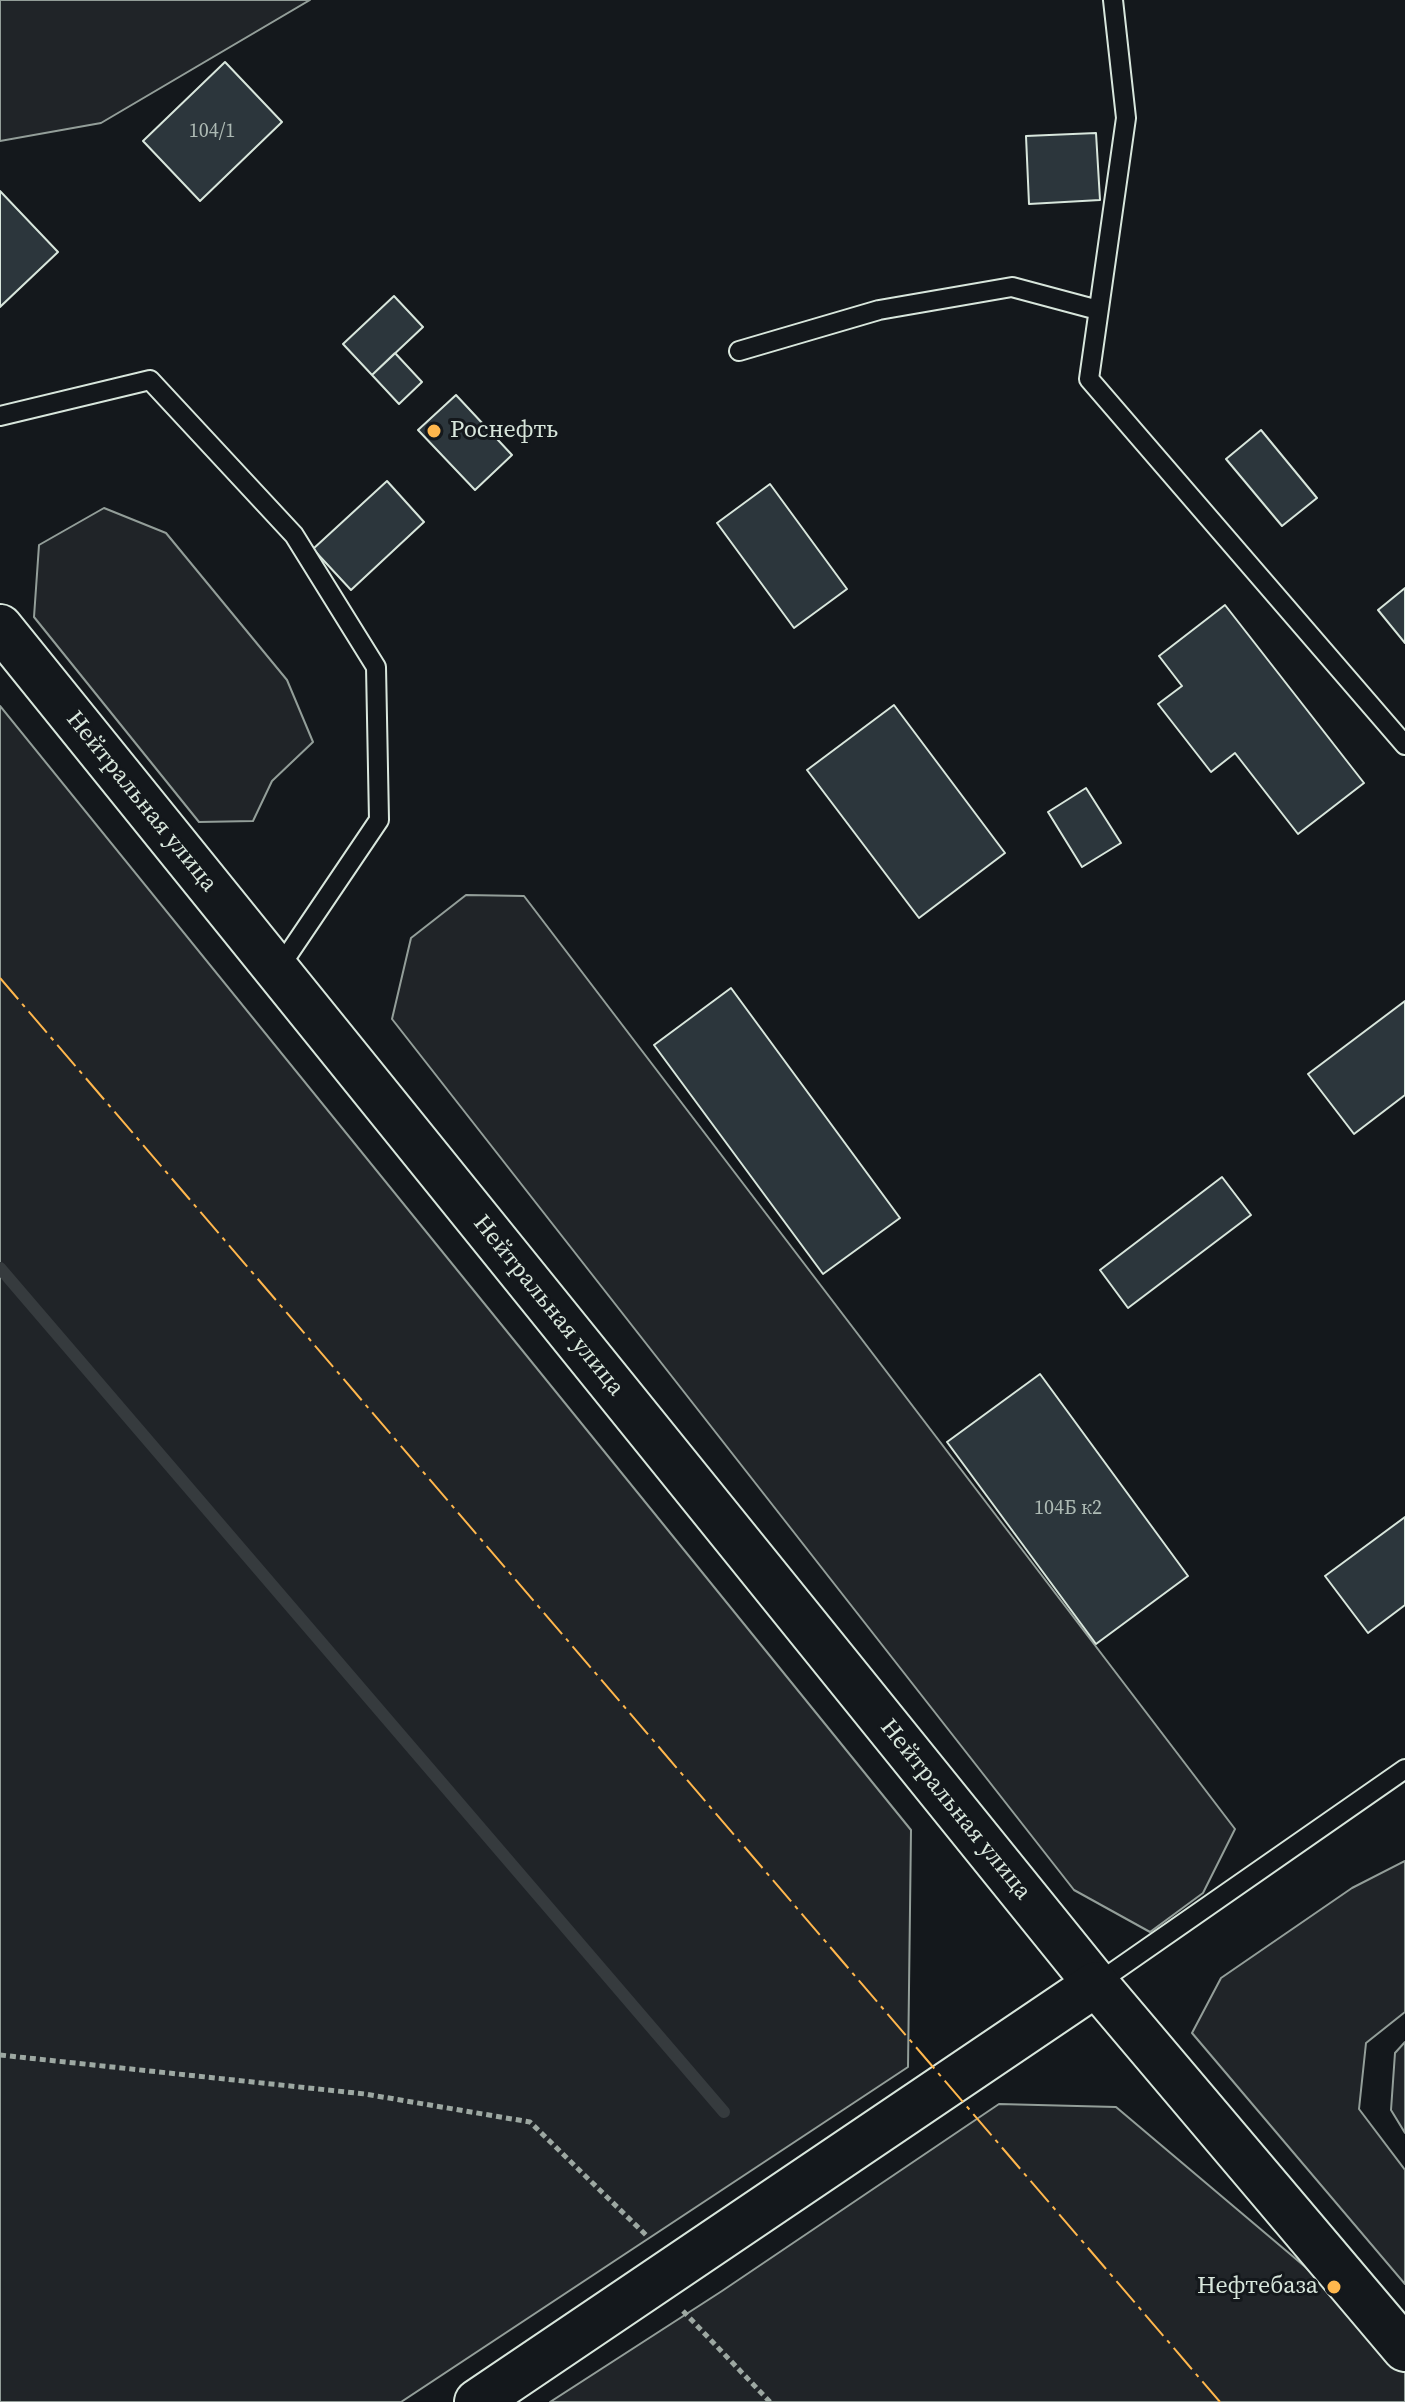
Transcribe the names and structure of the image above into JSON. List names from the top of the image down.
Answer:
{
  "streets": {
    "main road": ["Нейтральная улица"]
  },
  "places": ["Роснефть", "Нефтебаза"],
  "house_numbers": ["104/1", "104Б к2"]
}
